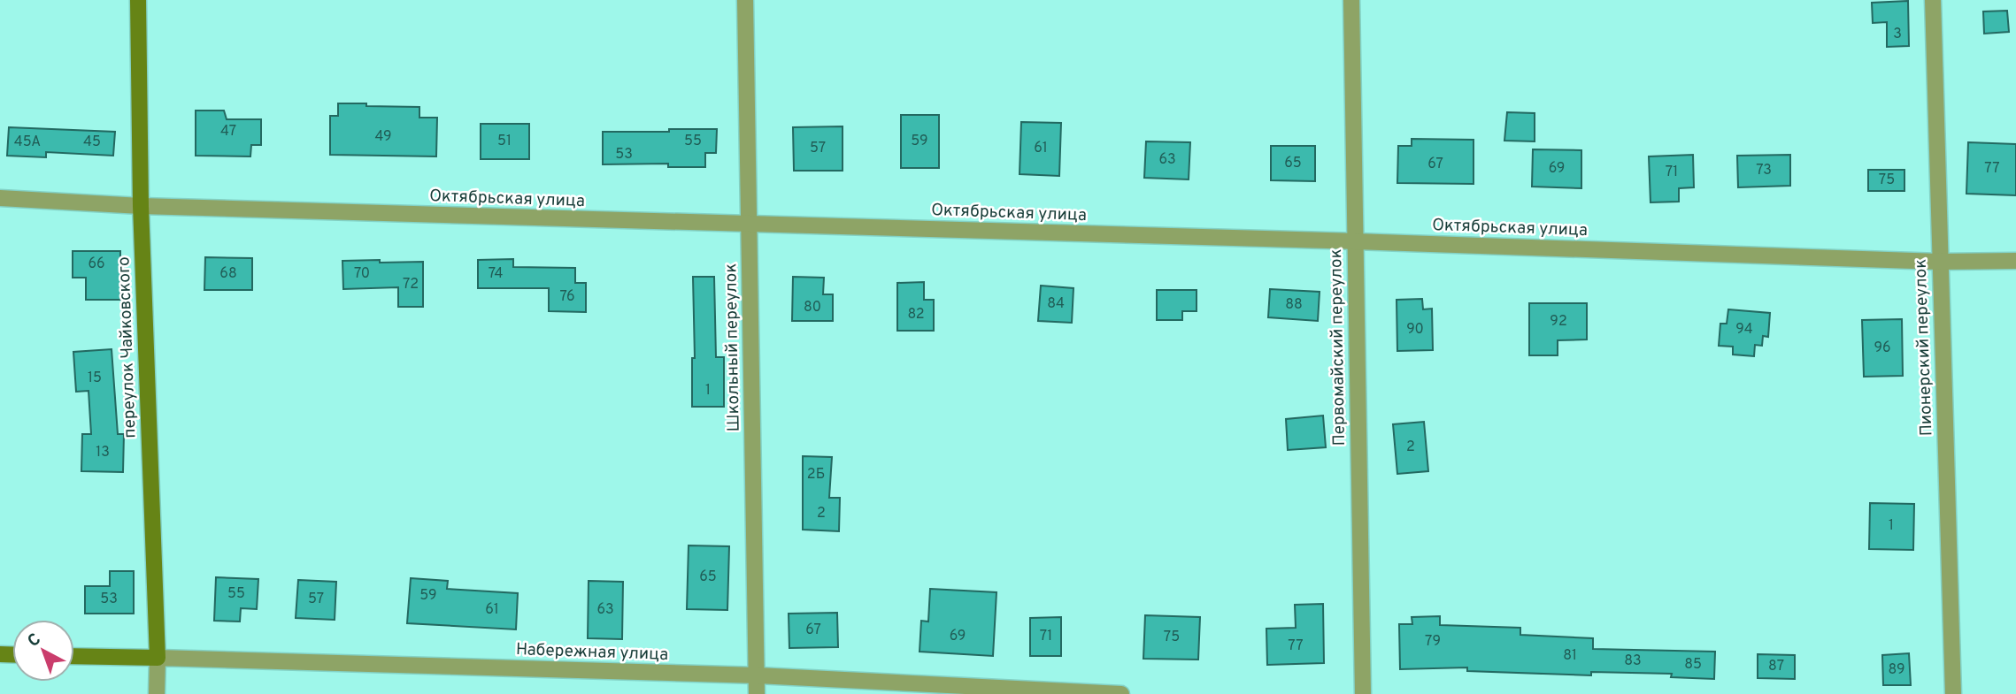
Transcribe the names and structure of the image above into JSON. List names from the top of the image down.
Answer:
{
  "streets": {
    "street": [
      "Октябрьская улица",
      "переулок Чайковского",
      "Школьный переулок",
      "Первомайский переулок",
      "Пионерский переулок",
      "Набережная улица"
    ]
  },
  "crossings": [
    ["Октябрьская улица", "переулок Чайковского"],
    ["Октябрьская улица", "Школьный переулок"],
    ["Октябрьская улица", "Первомайский переулок"],
    ["Октябрьская улица", "Пионерский переулок"],
    ["переулок Чайковского", "Набережная улица"],
    ["Школьный переулок", "Набережная улица"]
  ],
  "house_numbers": [
    "3",
    "47",
    "49",
    "51",
    "55",
    "59",
    "45А",
    "45",
    "57",
    "61",
    "53",
    "63",
    "65",
    "67",
    "69",
    "77",
    "73",
    "71",
    "75",
    "66",
    "68",
    "70",
    "74",
    "72",
    "76",
    "84",
    "88",
    "80",
    "82",
    "92",
    "90",
    "94",
    "96",
    "15",
    "1",
    "2",
    "13",
    "2Б",
    "2",
    "1",
    "65",
    "55",
    "59",
    "53",
    "57",
    "61",
    "63",
    "67",
    "69",
    "71",
    "75",
    "79",
    "77",
    "81",
    "83",
    "85",
    "87",
    "89"
  ],
  "north": "top left"
}
